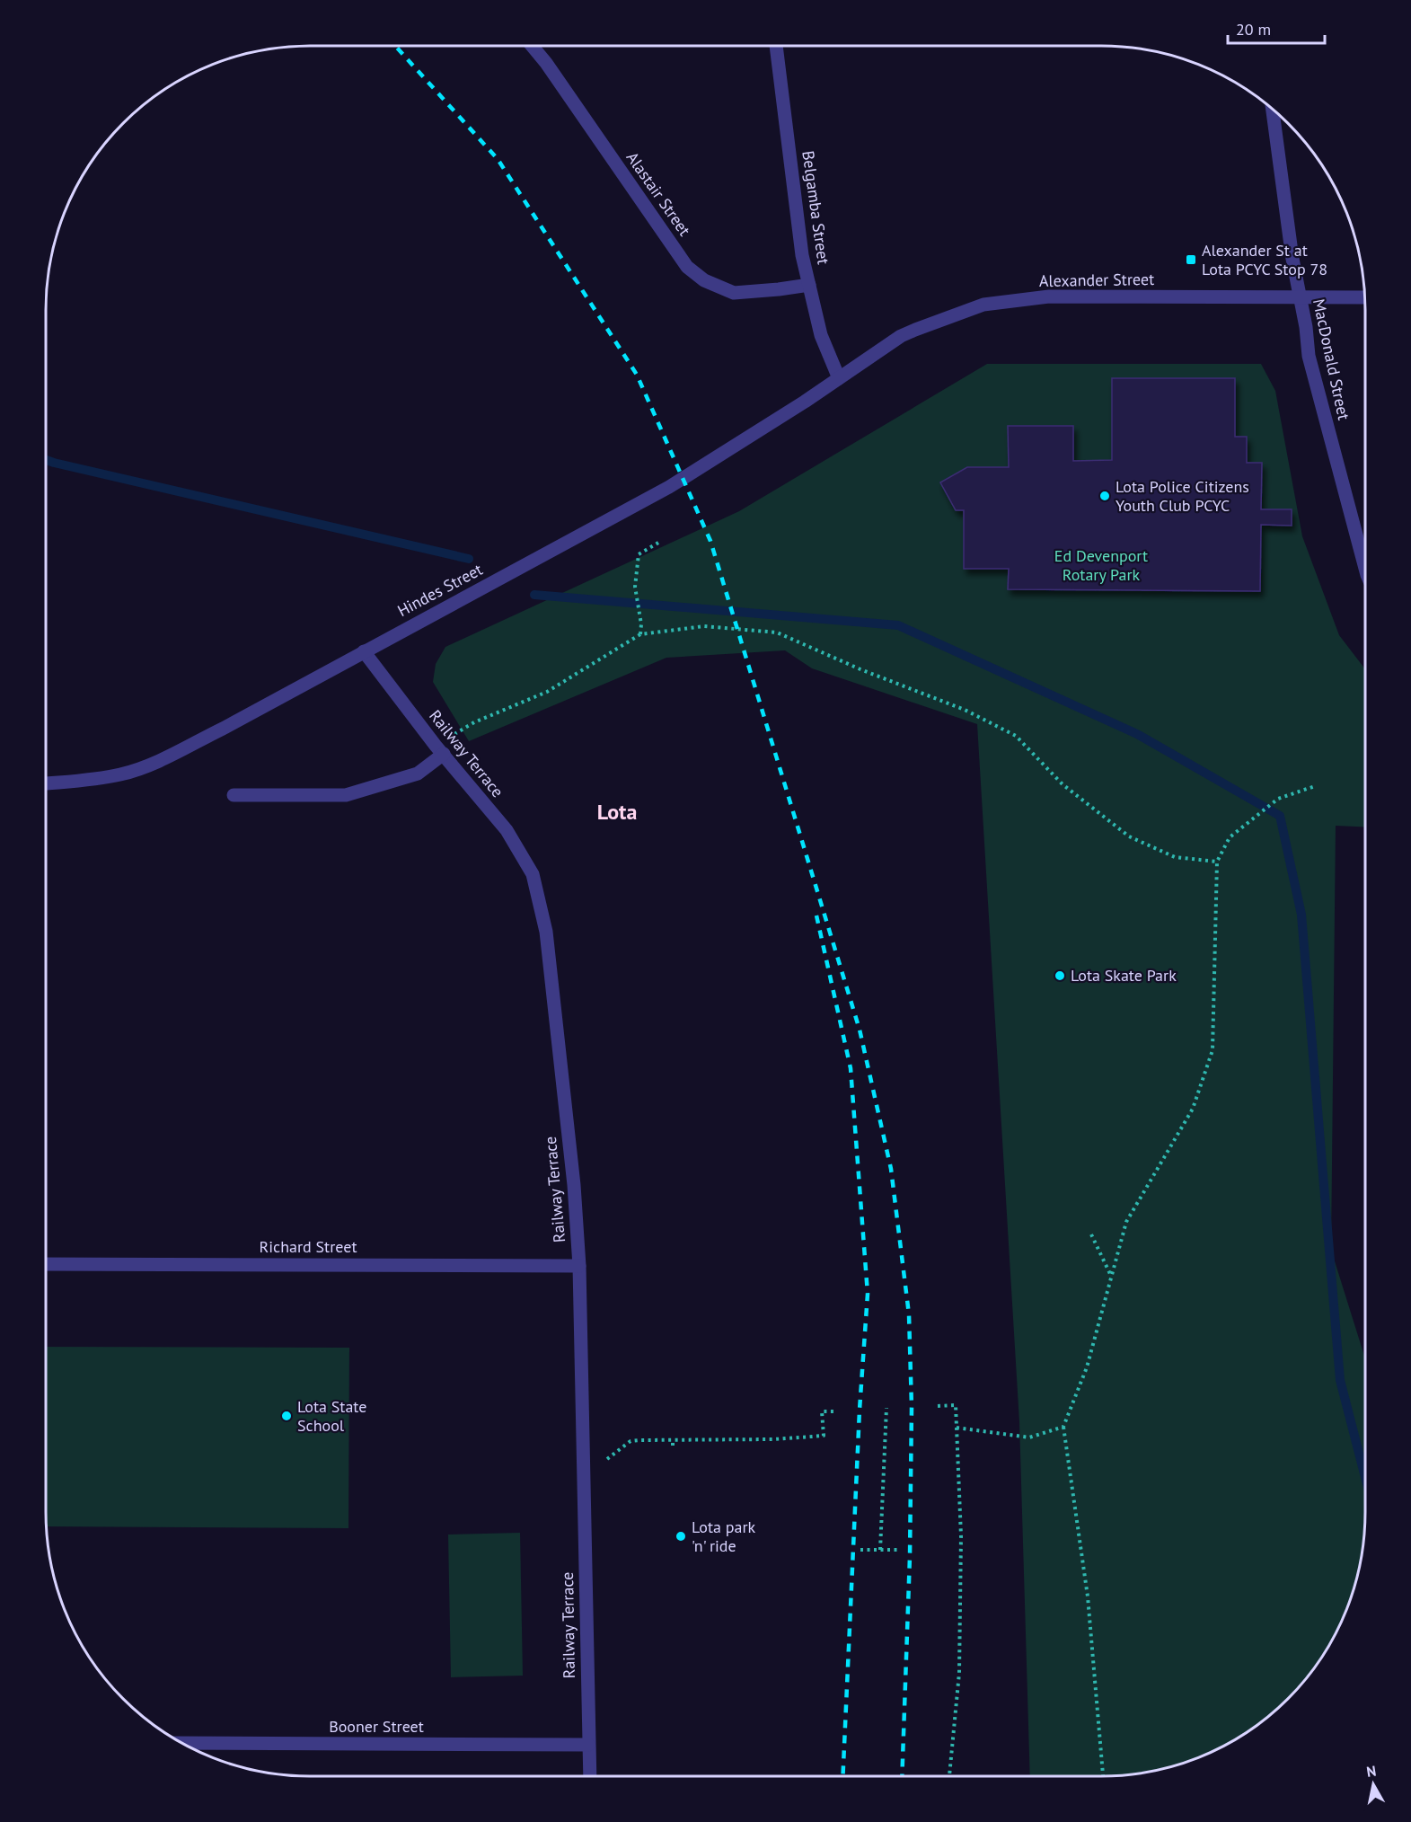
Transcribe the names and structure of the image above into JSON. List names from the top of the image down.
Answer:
{
  "streets": {
    "street": [
      "Alastair Street",
      "Belgamba Street",
      "Alexander Street",
      "MacDonald Street",
      "Hindes Street",
      "Railway Terrace",
      "Richard Street",
      "Booner Street"
    ]
  },
  "crossings": [
    ["Alastair Street", "Belgamba Street"],
    ["Belgamba Street", "Alexander Street"],
    ["Belgamba Street", "Hindes Street"],
    ["Alexander Street", "MacDonald Street"],
    ["Alexander Street", "Hindes Street"],
    ["Hindes Street", "Railway Terrace"],
    ["Railway Terrace", "Richard Street"],
    ["Railway Terrace", "Booner Street"]
  ],
  "districts": ["Lota"],
  "parks": ["Ed Devenport Rotary Park"],
  "places": {
    "transit": ["Alexander St at Lota PCYC Stop 78"],
    "other": [
      "Lota Police Citizens Youth Club PCYC",
      "Lota Skate Park",
      "Lota State School",
      "Lota park 'n' ride"
    ]
  },
  "scale_bar": "20 m",
  "north": "top"
}
